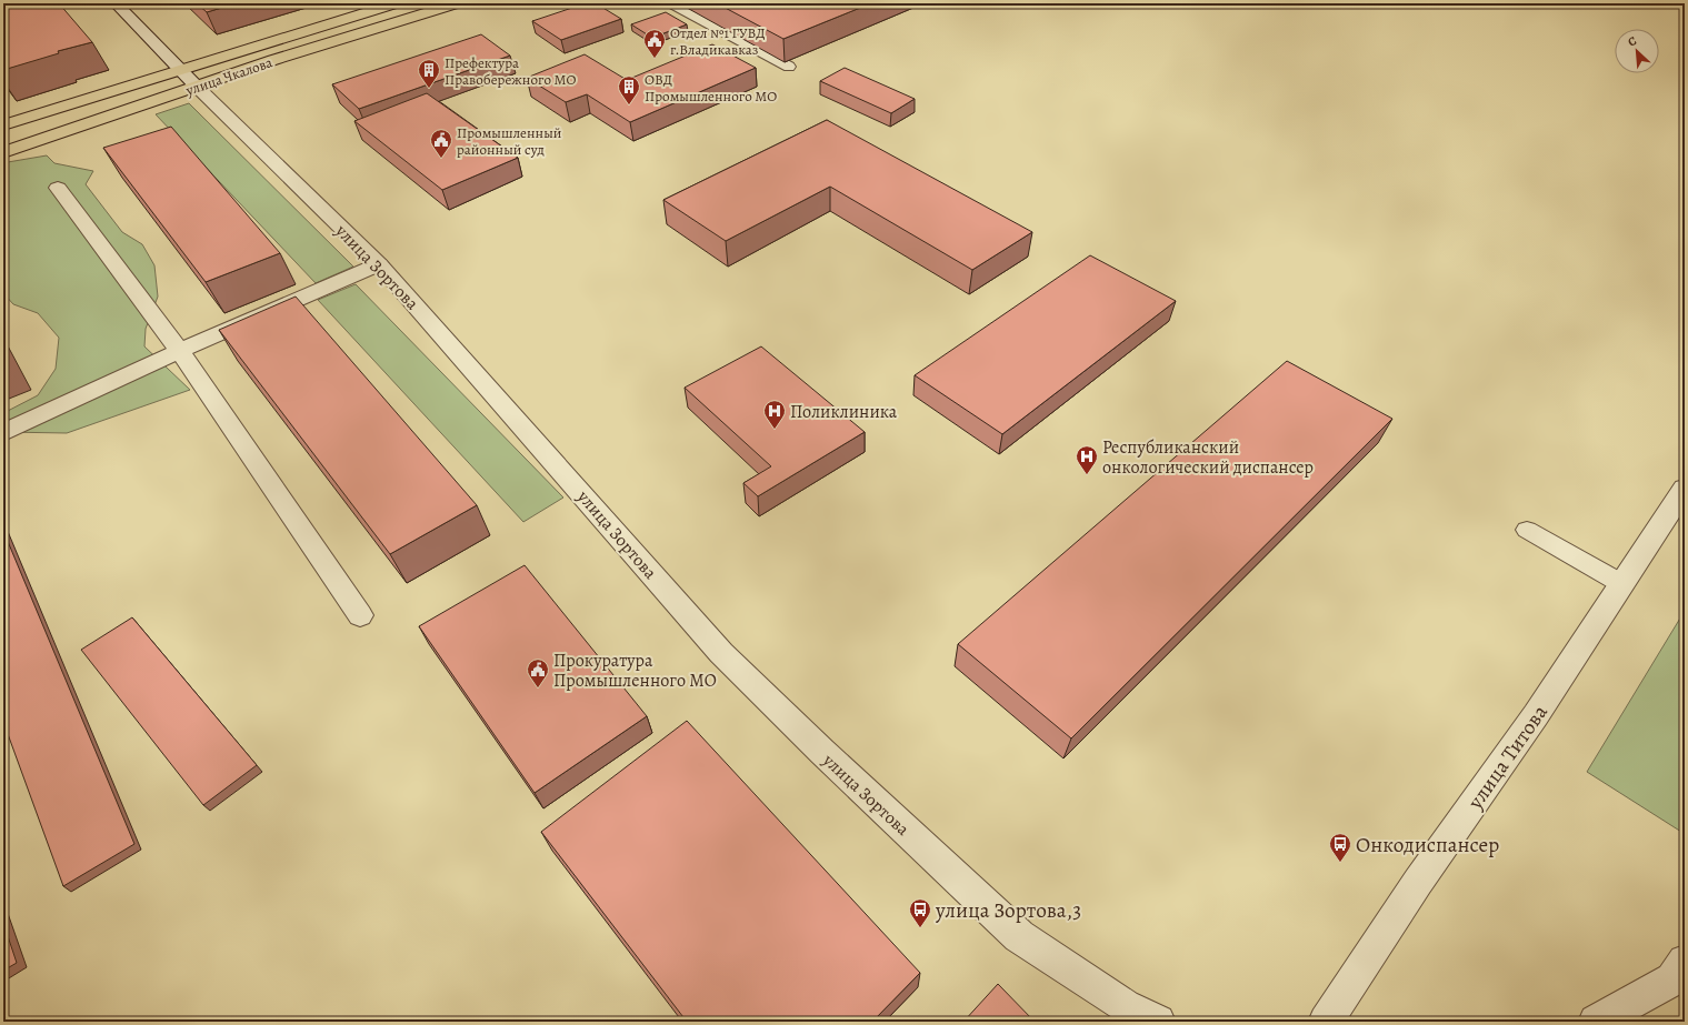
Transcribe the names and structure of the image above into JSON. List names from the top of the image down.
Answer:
{
  "streets": {
    "main road": ["улица Чкалова"],
    "street": ["улица Зортова", "улица Титова"]
  },
  "crossings": [
    ["улица Чкалова", "улица Зортова"]
  ],
  "places": {
    "public building": ["Отдел №1 ГУВД г.Владикавказ", "Промышленный районный суд", "Прокуратура Промышленного МО"],
    "building": ["Префектура Правобережного МО", "ОВД Промышленного МО"],
    "hospital": ["Поликлиника", "Республиканский онкологический диспансер"],
    "bus stop": ["Онкодиспансер", "улица Зортова,3"]
  },
  "north": "top left"
}
